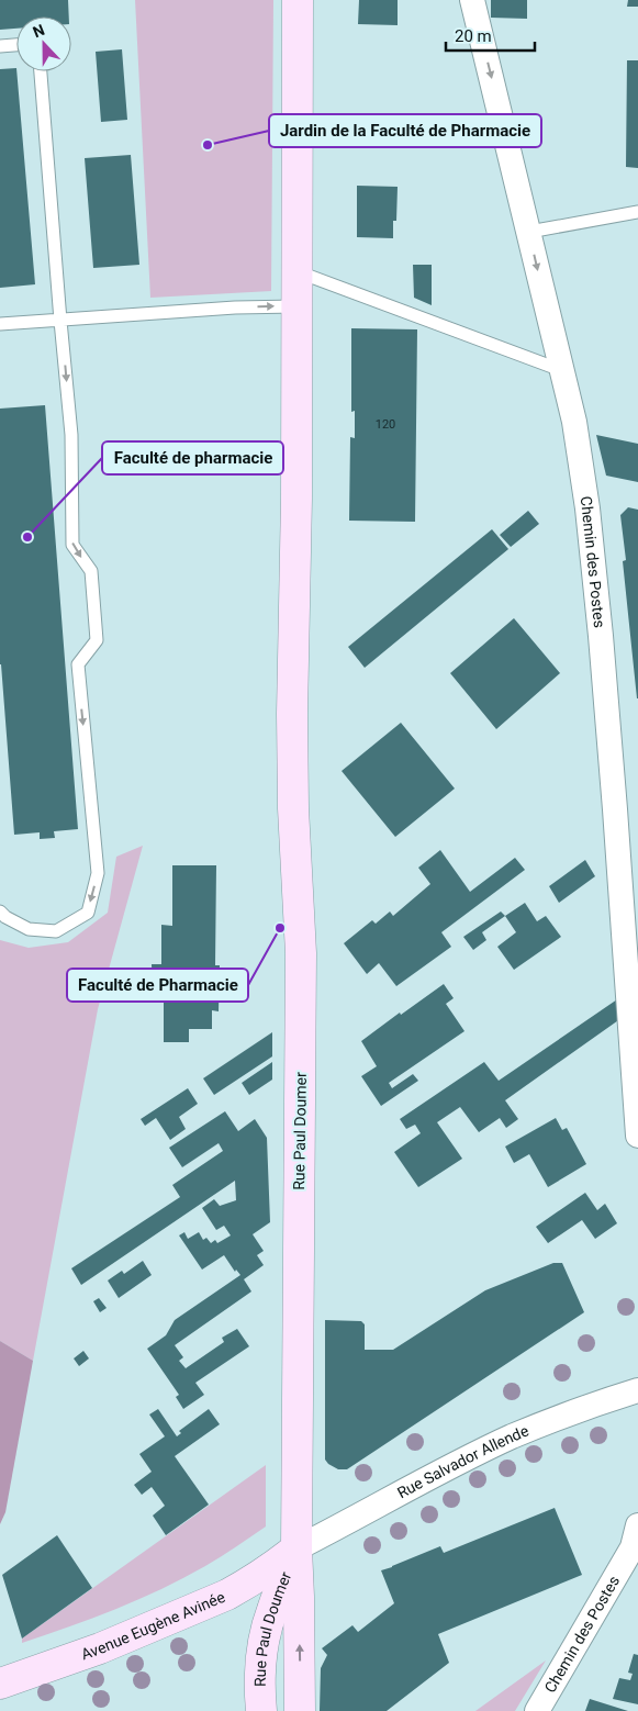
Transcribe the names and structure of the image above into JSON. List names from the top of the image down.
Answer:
{
  "streets": {
    "main road": ["Rue Paul Doumer", "Avenue Eugène Avinée"],
    "street": ["Chemin des Postes", "Rue Salvador Allende"]
  },
  "crossings": [
    ["Rue Paul Doumer", "Rue Salvador Allende"],
    ["Rue Paul Doumer", "Avenue Eugène Avinée"],
    ["Rue Salvador Allende", "Avenue Eugène Avinée"]
  ],
  "places": ["Jardin de la Faculté de Pharmacie", "Faculté de pharmacie", "Faculté de Pharmacie"],
  "house_numbers": ["120"],
  "scale_bar": "20 m",
  "north": "top"
}
